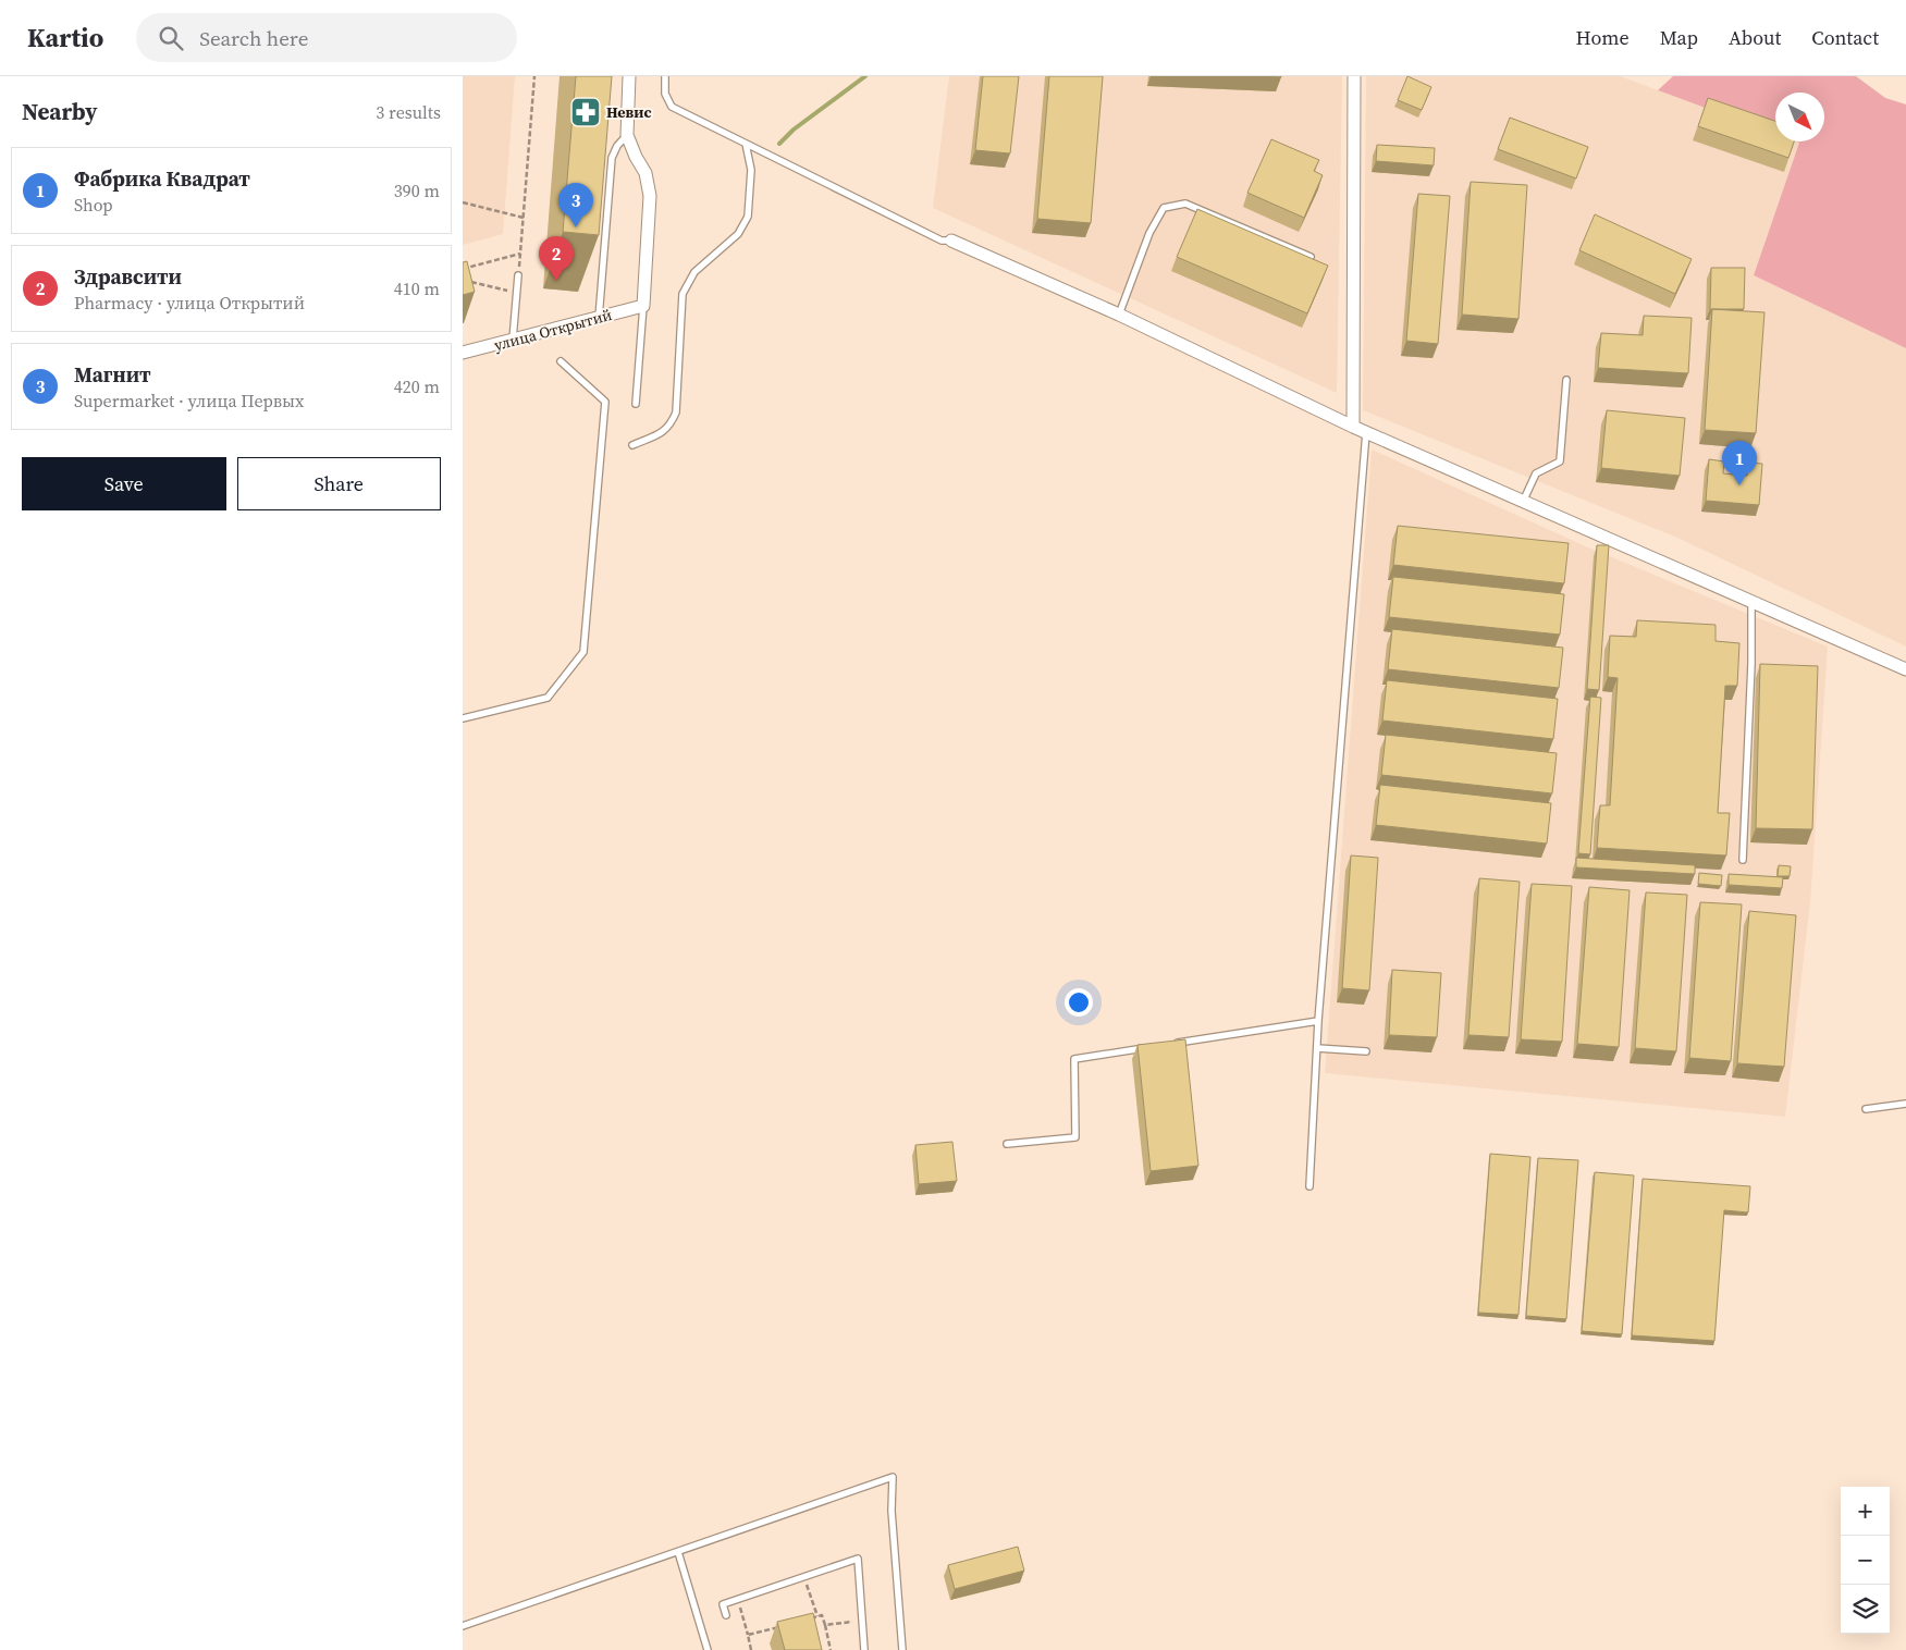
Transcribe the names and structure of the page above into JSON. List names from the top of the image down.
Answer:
{
  "streets": {
    "street": ["улица Открытий"]
  },
  "places": {
    "pharmacy": ["Невис"]
  },
  "north": "bottom right",
  "page": {
    "header": "Kartio",
    "search": "Search here",
    "nav": [
      "Home",
      "Map",
      "About",
      "Contact"
    ],
    "heading": ["Nearby", "3 results"],
    "list": [
      {
        "mark": "1",
        "name": "Фабрика Квадрат",
        "note": "Shop",
        "value": "390 m"
      },
      {
        "mark": "2",
        "name": "Здравсити",
        "note": "Pharmacy · улица Открытий",
        "value": "410 m"
      },
      {
        "mark": "3",
        "name": "Магнит",
        "note": "Supermarket · улица Первых",
        "value": "420 m"
      }
    ],
    "pins": ["3", "2", "1"],
    "buttons": ["Save", "Share"],
    "map_buttons": ["+", "−"]
  }
}
